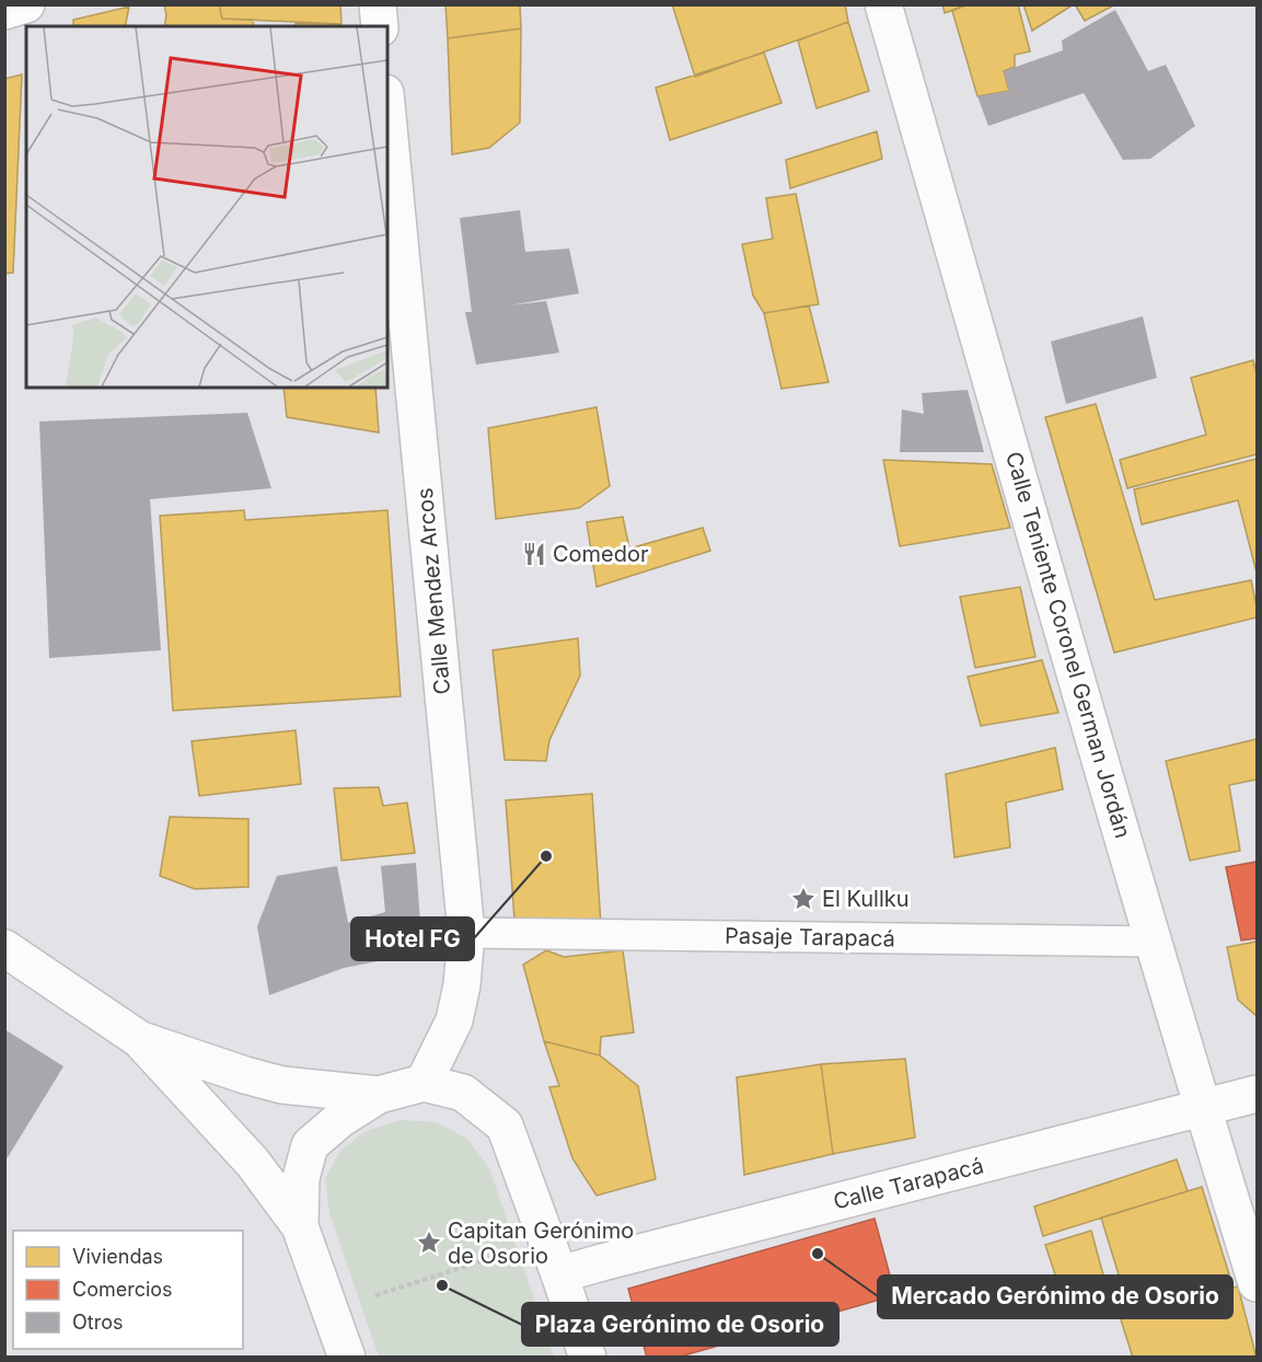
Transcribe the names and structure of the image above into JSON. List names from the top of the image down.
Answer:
{
  "streets": {
    "street": ["Calle Mendez Arcos", "Calle Teniente Coronel German Jordán", "Calle Tarapacá"],
    "lane": ["Pasaje Tarapacá"]
  },
  "crossings": [
    ["Calle Mendez Arcos", "Pasaje Tarapacá"],
    ["Calle Teniente Coronel German Jordán", "Pasaje Tarapacá"],
    ["Calle Teniente Coronel German Jordán", "Calle Tarapacá"]
  ],
  "places": {
    "restaurant": ["Comedor"],
    "other": ["Hotel FG", "Mercado Gerónimo de Osorio", "Plaza Gerónimo de Osorio"],
    "place": ["El Kullku", "Capitan Gerónimo de Osorio"]
  },
  "legend": ["Viviendas", "Comercios", "Otros"]
}
